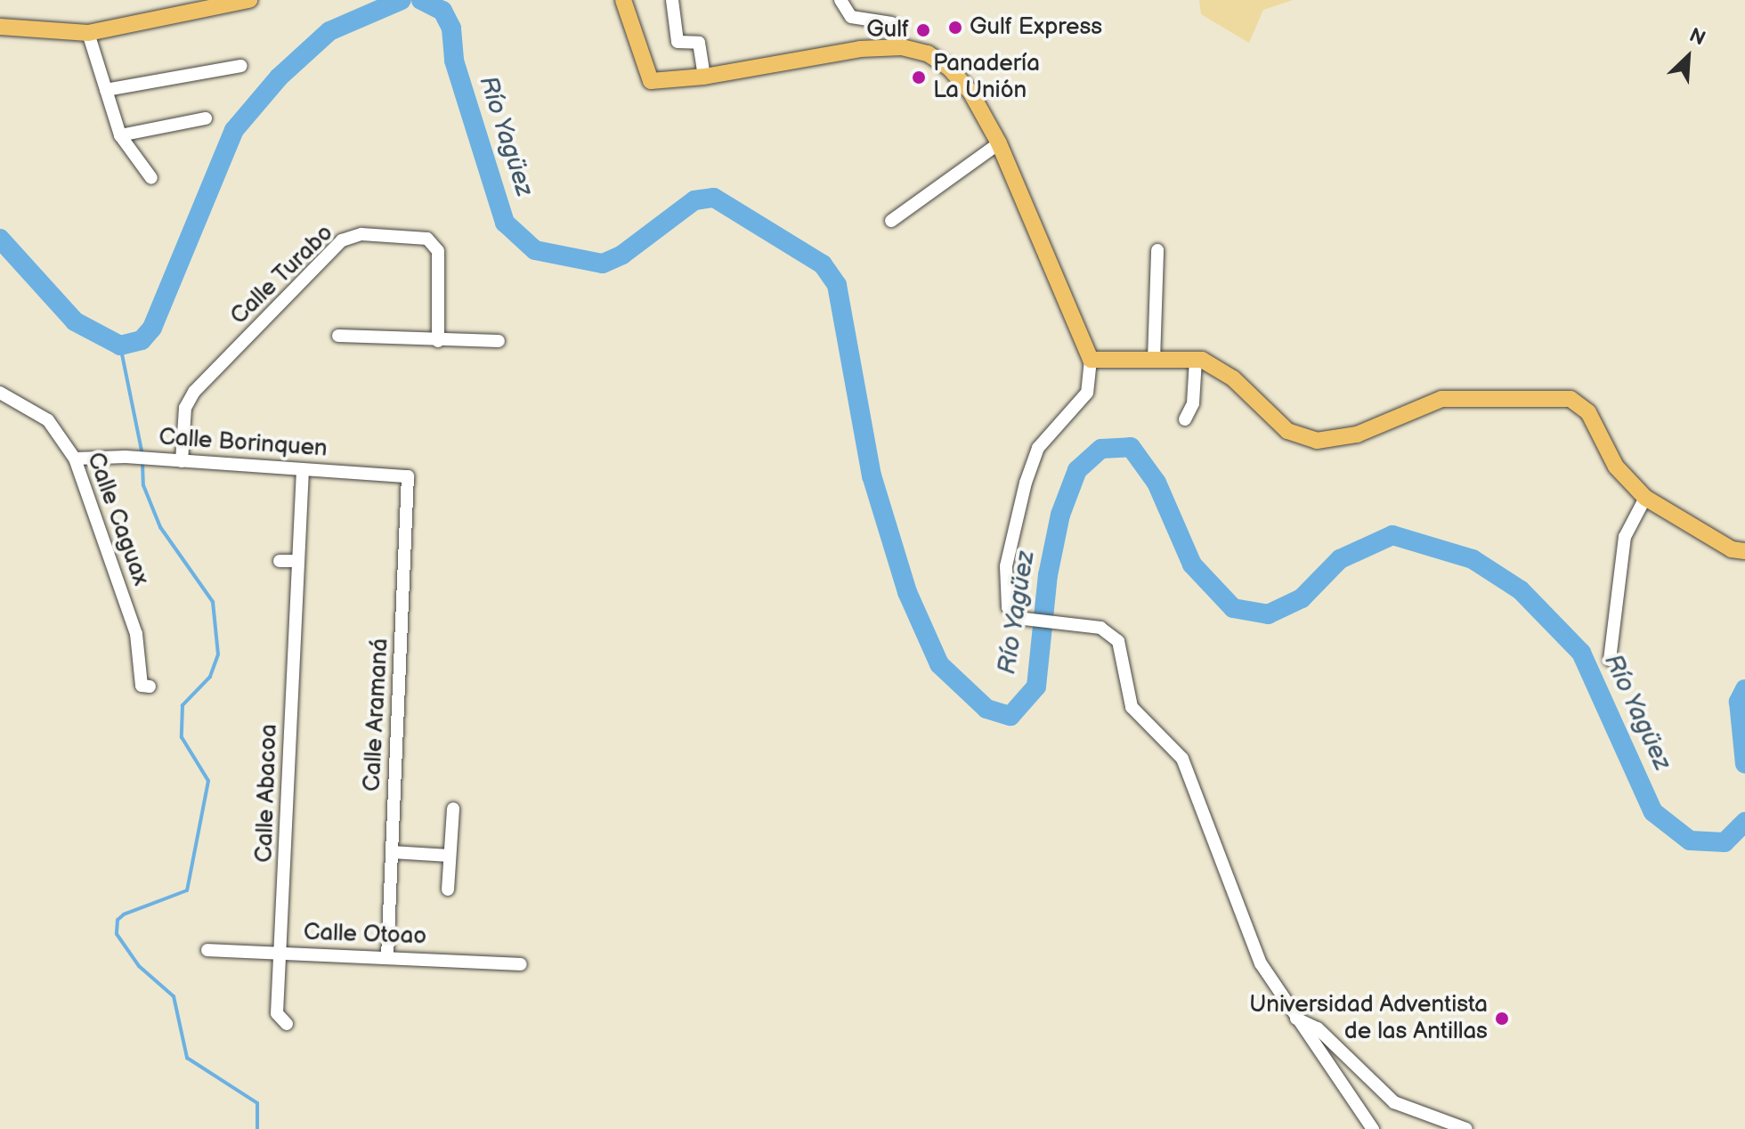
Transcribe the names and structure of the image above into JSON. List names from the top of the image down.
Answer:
{
  "streets": {
    "street": [
      "Calle Turabo",
      "Calle Borinquen",
      "Calle Caguax",
      "Calle Aramaná",
      "Calle Abacoa",
      "Calle Otoao"
    ]
  },
  "crossings": [
    ["Calle Turabo", "Calle Borinquen"],
    ["Calle Borinquen", "Calle Caguax"],
    ["Calle Borinquen", "Calle Aramaná"],
    ["Calle Borinquen", "Calle Abacoa"],
    ["Calle Aramaná", "Calle Otoao"],
    ["Calle Abacoa", "Calle Otoao"]
  ],
  "water": ["Río Yagüez"],
  "places": [
    "Gulf Express",
    "Gulf",
    "Panadería La Unión",
    "Universidad Adventista de las Antillas"
  ],
  "north": "top right"
}
